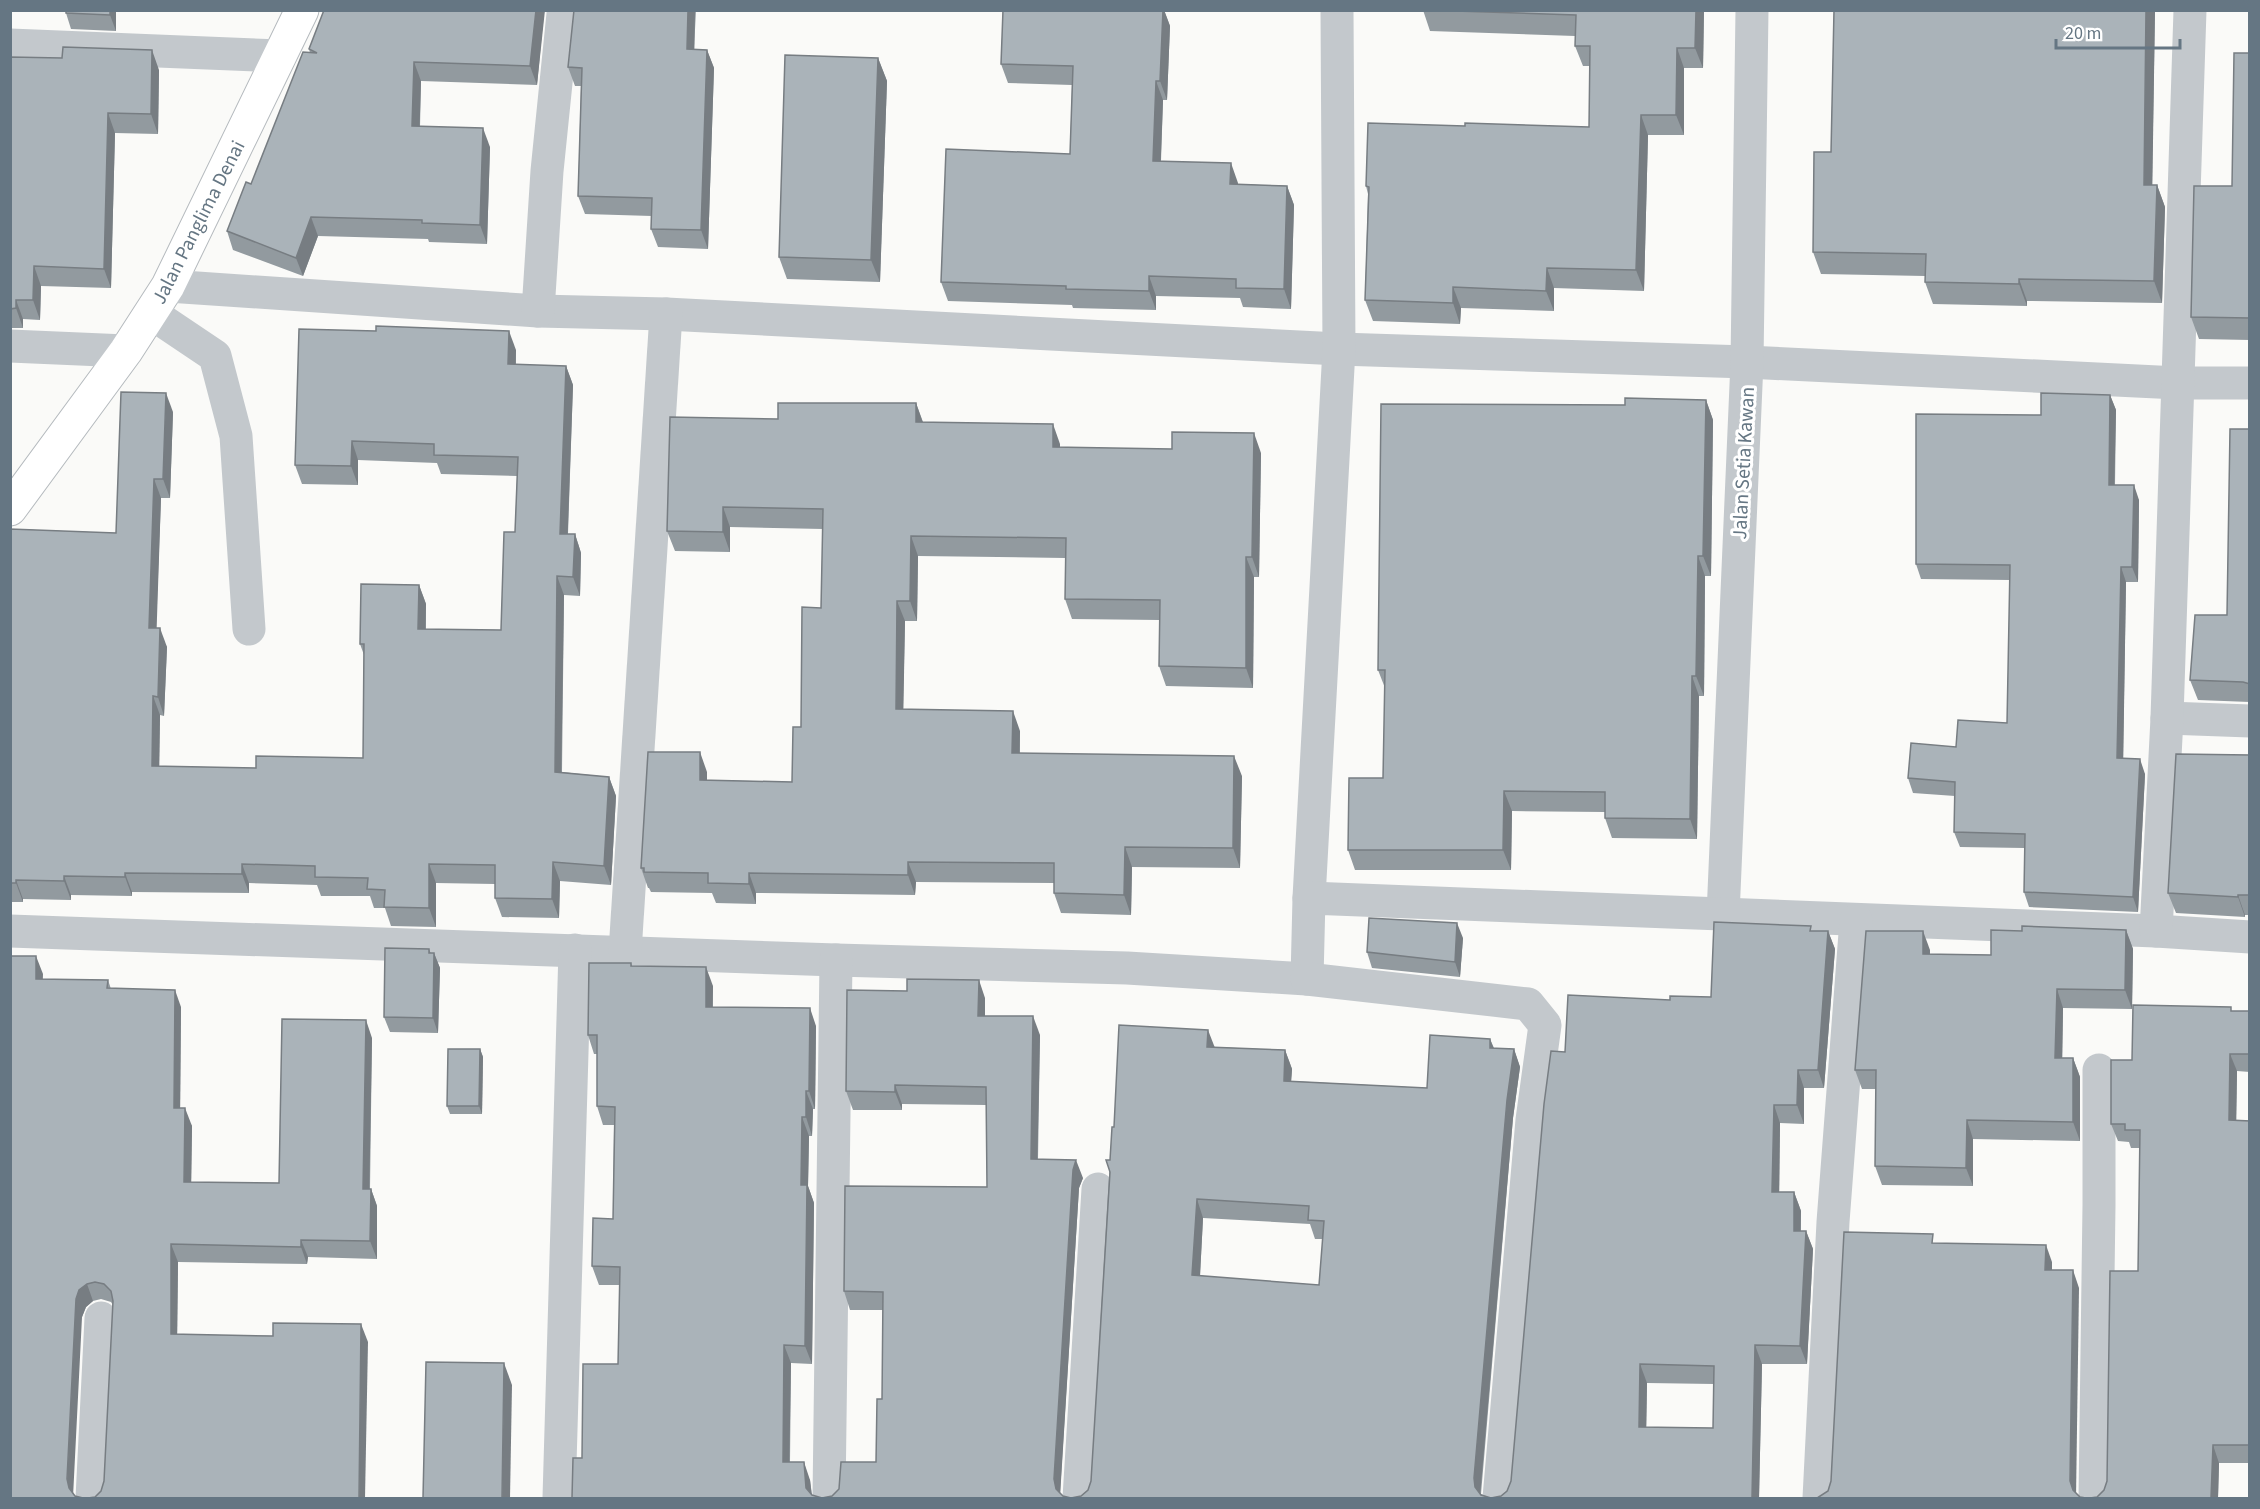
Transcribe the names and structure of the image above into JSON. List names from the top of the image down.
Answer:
{
  "streets": {
    "main road": ["Jalan Panglima Denai"],
    "street": ["Jalan Setia Kawan"]
  },
  "scale_bar": "20 m"
}
